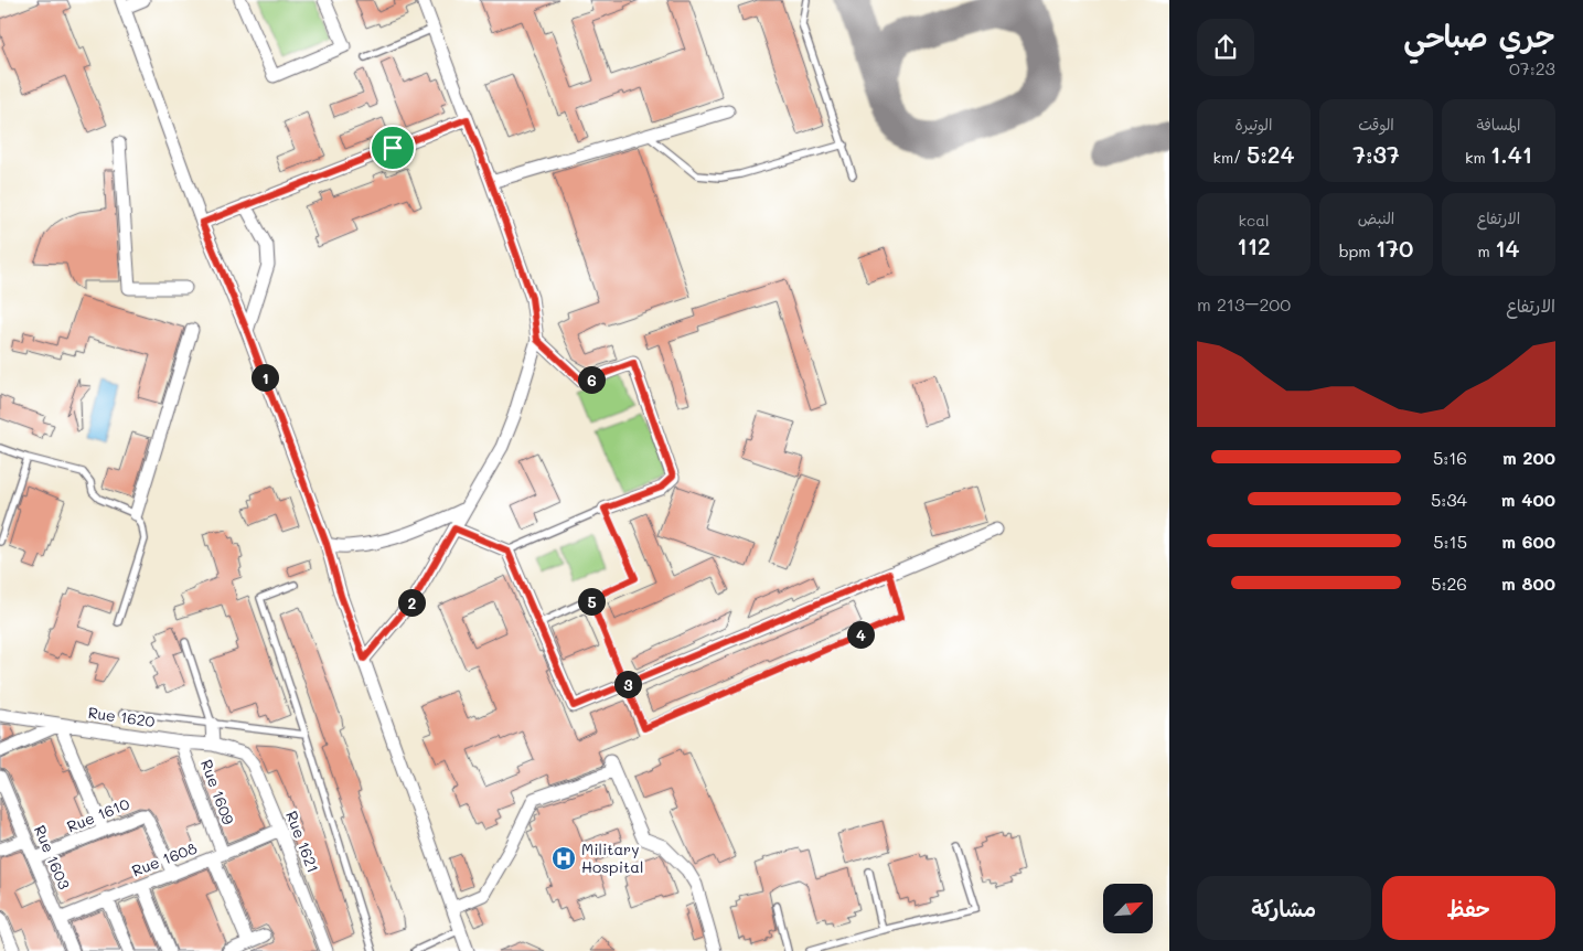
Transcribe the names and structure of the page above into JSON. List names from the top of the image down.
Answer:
{
  "streets": {
    "street": [
      "Rue 1620",
      "Rue 1609",
      "Rue 1610",
      "Rue 1621",
      "Rue 1603",
      "Rue 1608"
    ]
  },
  "crossings": [
    ["Rue 1620", "Rue 1609"],
    ["Rue 1620", "Rue 1621"],
    ["Rue 1609", "Rue 1608"],
    ["Rue 1610", "Rue 1603"],
    ["Rue 1610", "Rue 1608"],
    ["Rue 1621", "Rue 1608"],
    ["Rue 1603", "Rue 1608"]
  ],
  "places": {
    "hospital": ["Military Hospital"]
  },
  "north": "top right",
  "page": {
    "heading": ["جري صباحي", "07:23"],
    "stats": [
      ["المسافة", "1.41 km"],
      ["الوقت", "7:37"],
      ["الوتيرة", "5:24 /km"],
      ["الارتفاع", "14 m"],
      ["النبض", "170 bpm"],
      ["kcal", "112"]
    ],
    "chart": ["الارتفاع", "200–213 m"],
    "pins": [
      "1",
      "6",
      "5",
      "2",
      "4",
      "3"
    ],
    "list": [
      {
        "name": "200 m",
        "note": "5:16"
      },
      {
        "name": "400 m",
        "note": "5:34"
      },
      {
        "name": "600 m",
        "note": "5:15"
      },
      {
        "name": "800 m",
        "note": "5:26"
      }
    ],
    "buttons": ["حفظ", "مشاركة"]
  }
}
